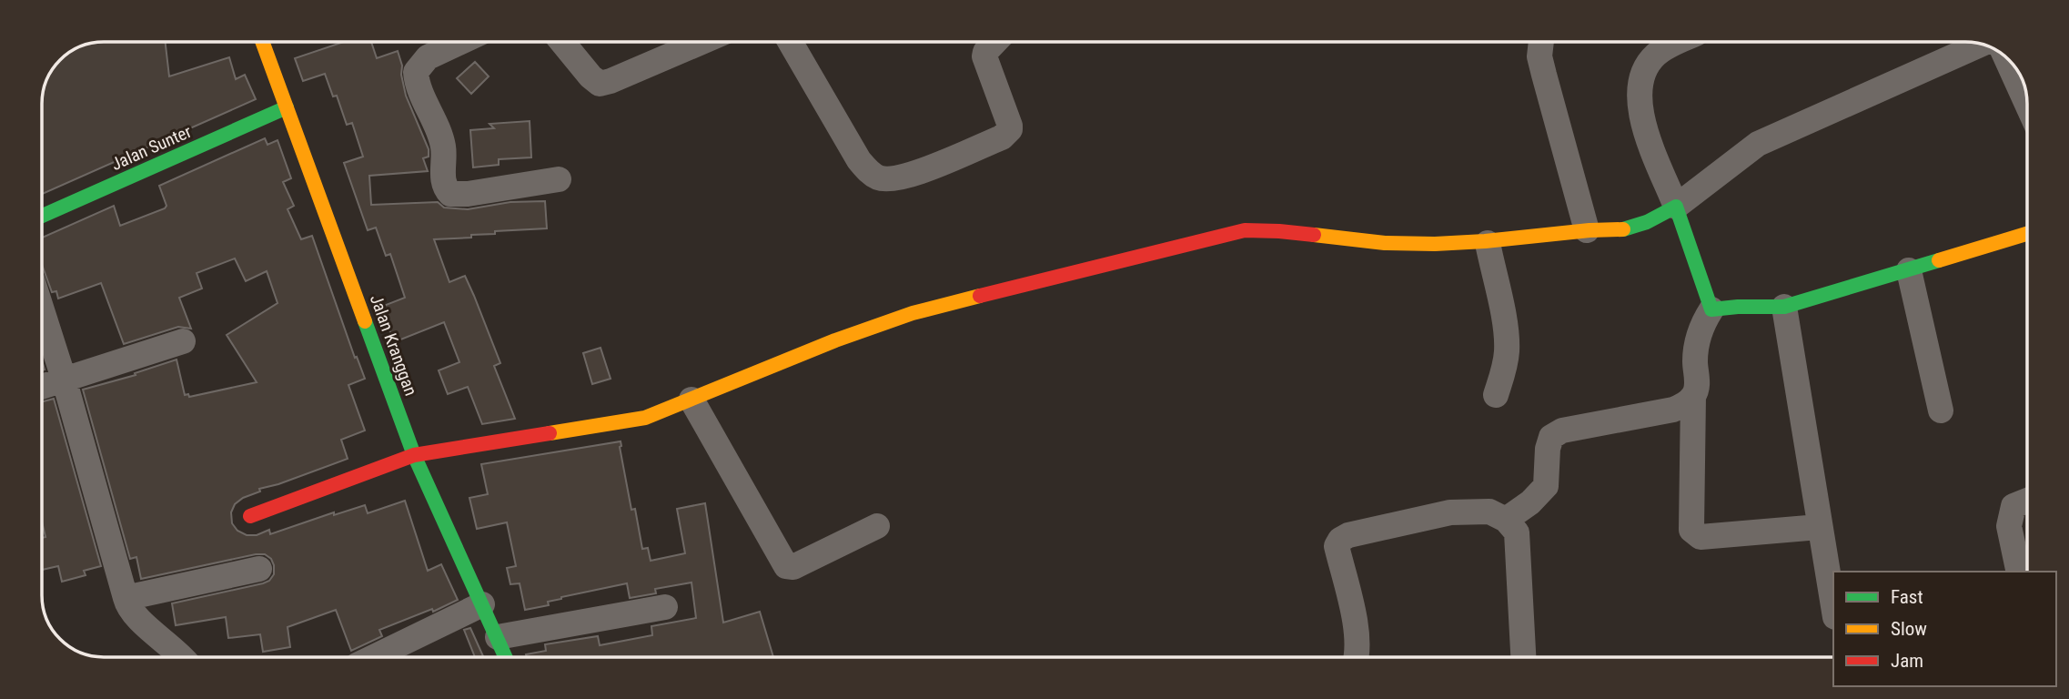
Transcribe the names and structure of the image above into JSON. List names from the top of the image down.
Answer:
{
  "streets": {
    "street": ["Jalan Sunter", "Jalan Kranggan"]
  },
  "crossings": [
    ["Jalan Sunter", "Jalan Kranggan"]
  ],
  "legend": ["Fast", "Slow", "Jam"]
}
